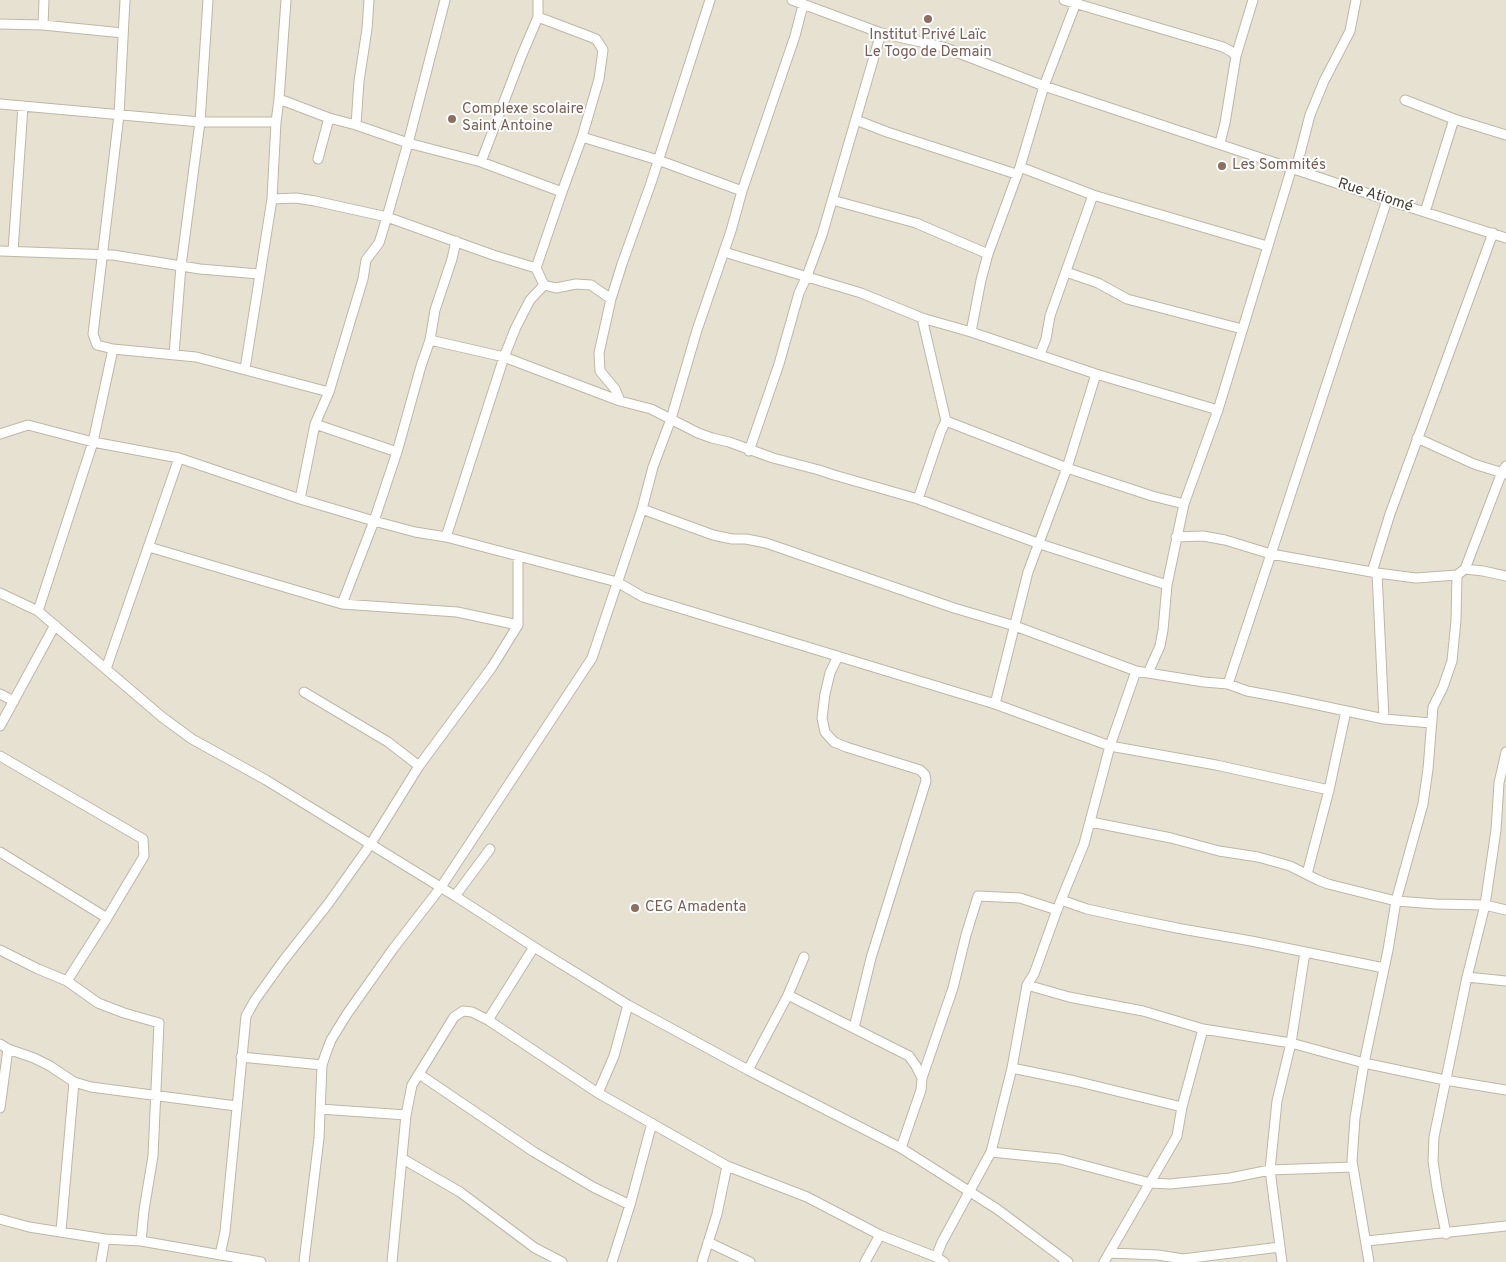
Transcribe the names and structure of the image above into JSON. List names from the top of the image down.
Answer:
{
  "streets": {
    "street": ["Rue Atiomé"]
  },
  "places": [
    "Institut Privé Laïc Le Togo de Demain",
    "Complexe scolaire Saint Antoine",
    "Les Sommités",
    "CEG Amadenta"
  ]
}
